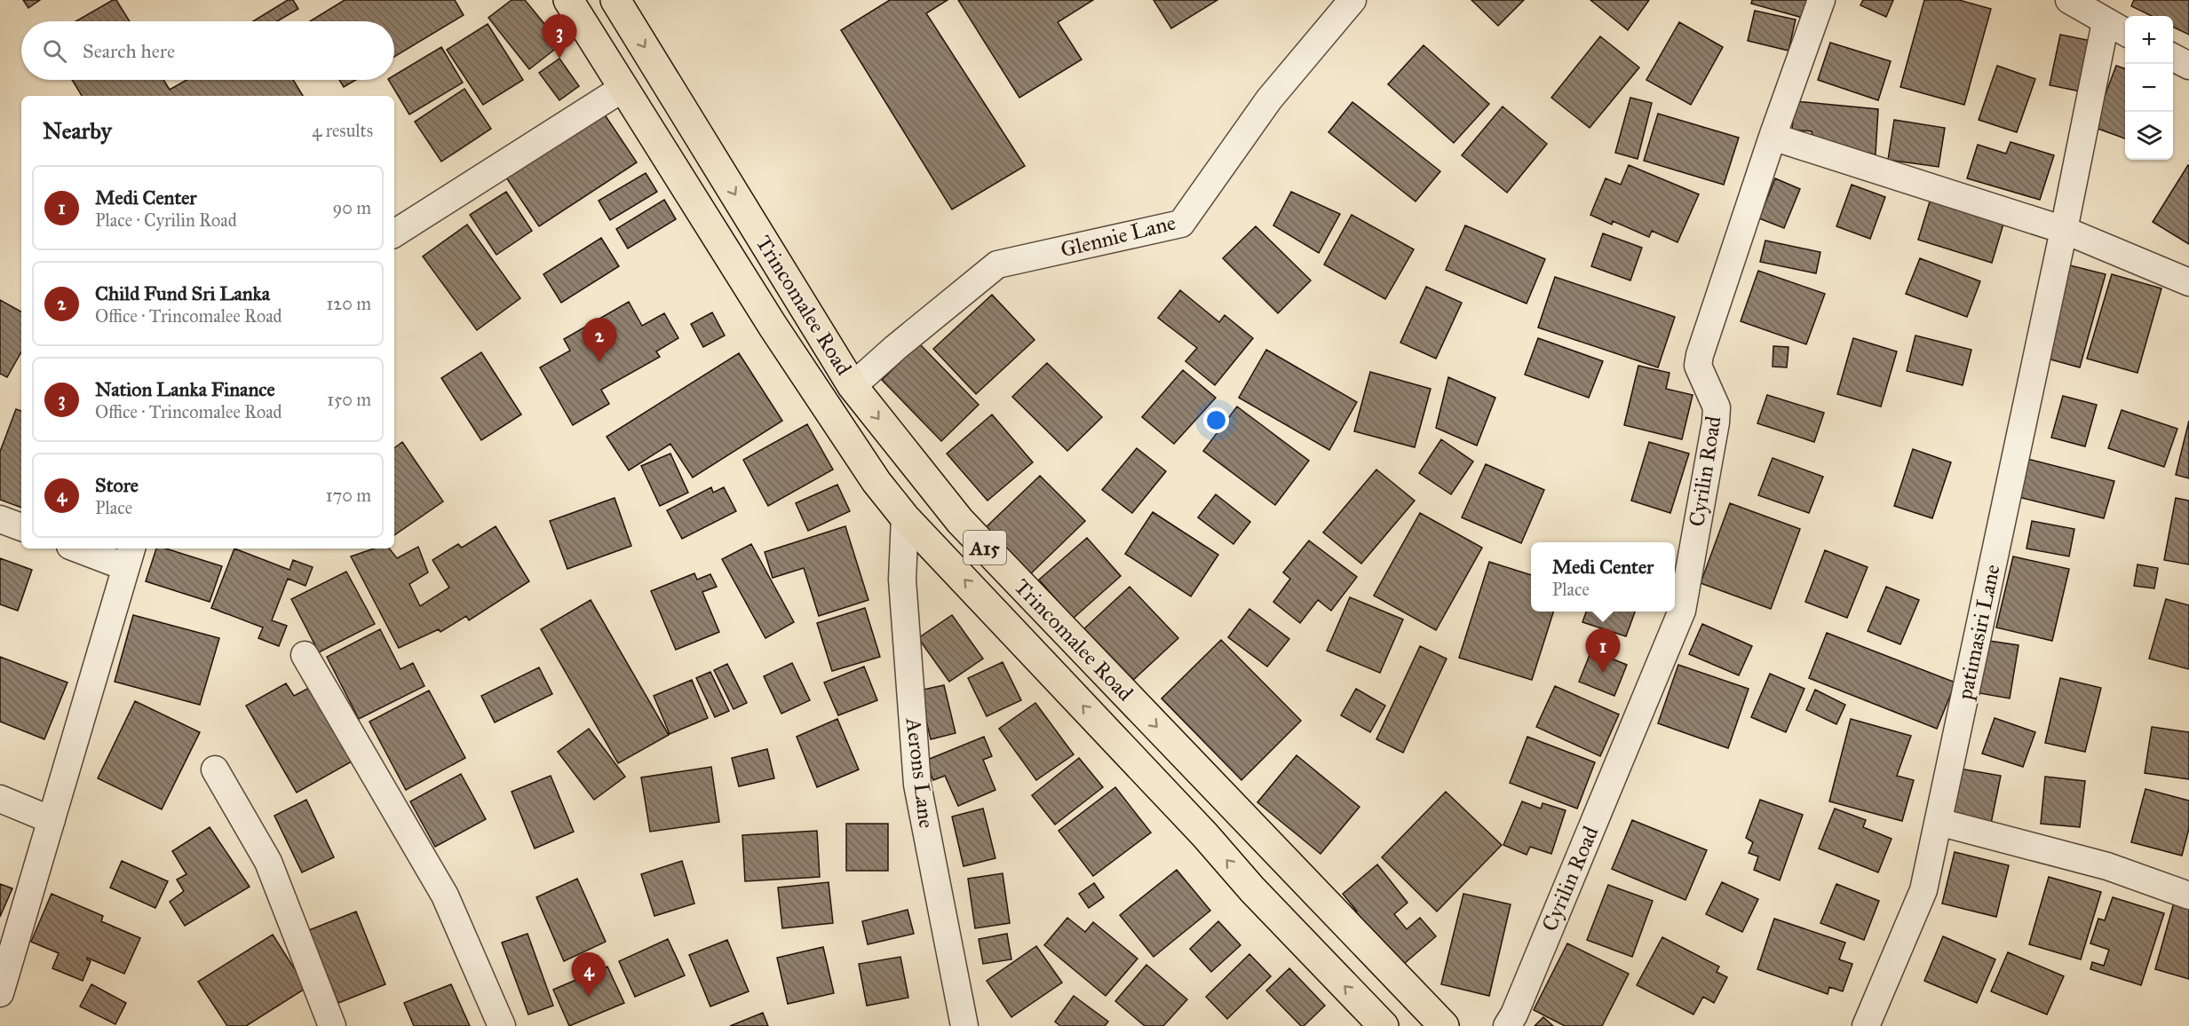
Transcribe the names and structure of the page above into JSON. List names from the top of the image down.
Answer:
{
  "streets": {
    "highway": ["Trincomalee Road", "A15"],
    "street": [
      "Glennie Lane",
      "Cyrilin Road",
      "patimasiri Lane",
      "Aerons Lane"
    ]
  },
  "crossings": [
    ["Glennie Lane", "Trincomalee Road"],
    ["Trincomalee Road", "Aerons Lane"]
  ],
  "page": {
    "pins": [
      "3",
      "2",
      "1",
      "4"
    ],
    "map_buttons": ["+", "−"],
    "search": "Search here",
    "heading": ["Nearby", "4 results"],
    "list": [
      {
        "mark": "1",
        "name": "Medi Center",
        "note": "Place · Cyrilin Road",
        "value": "90 m"
      },
      {
        "mark": "2",
        "name": "Child Fund Sri Lanka",
        "note": "Office · Trincomalee Road",
        "value": "120 m"
      },
      {
        "mark": "3",
        "name": "Nation Lanka Finance",
        "note": "Office · Trincomalee Road",
        "value": "150 m"
      },
      {
        "mark": "4",
        "name": "Store",
        "note": "Place",
        "value": "170 m"
      }
    ],
    "popup": ["Medi Center", "Place"]
  }
}
